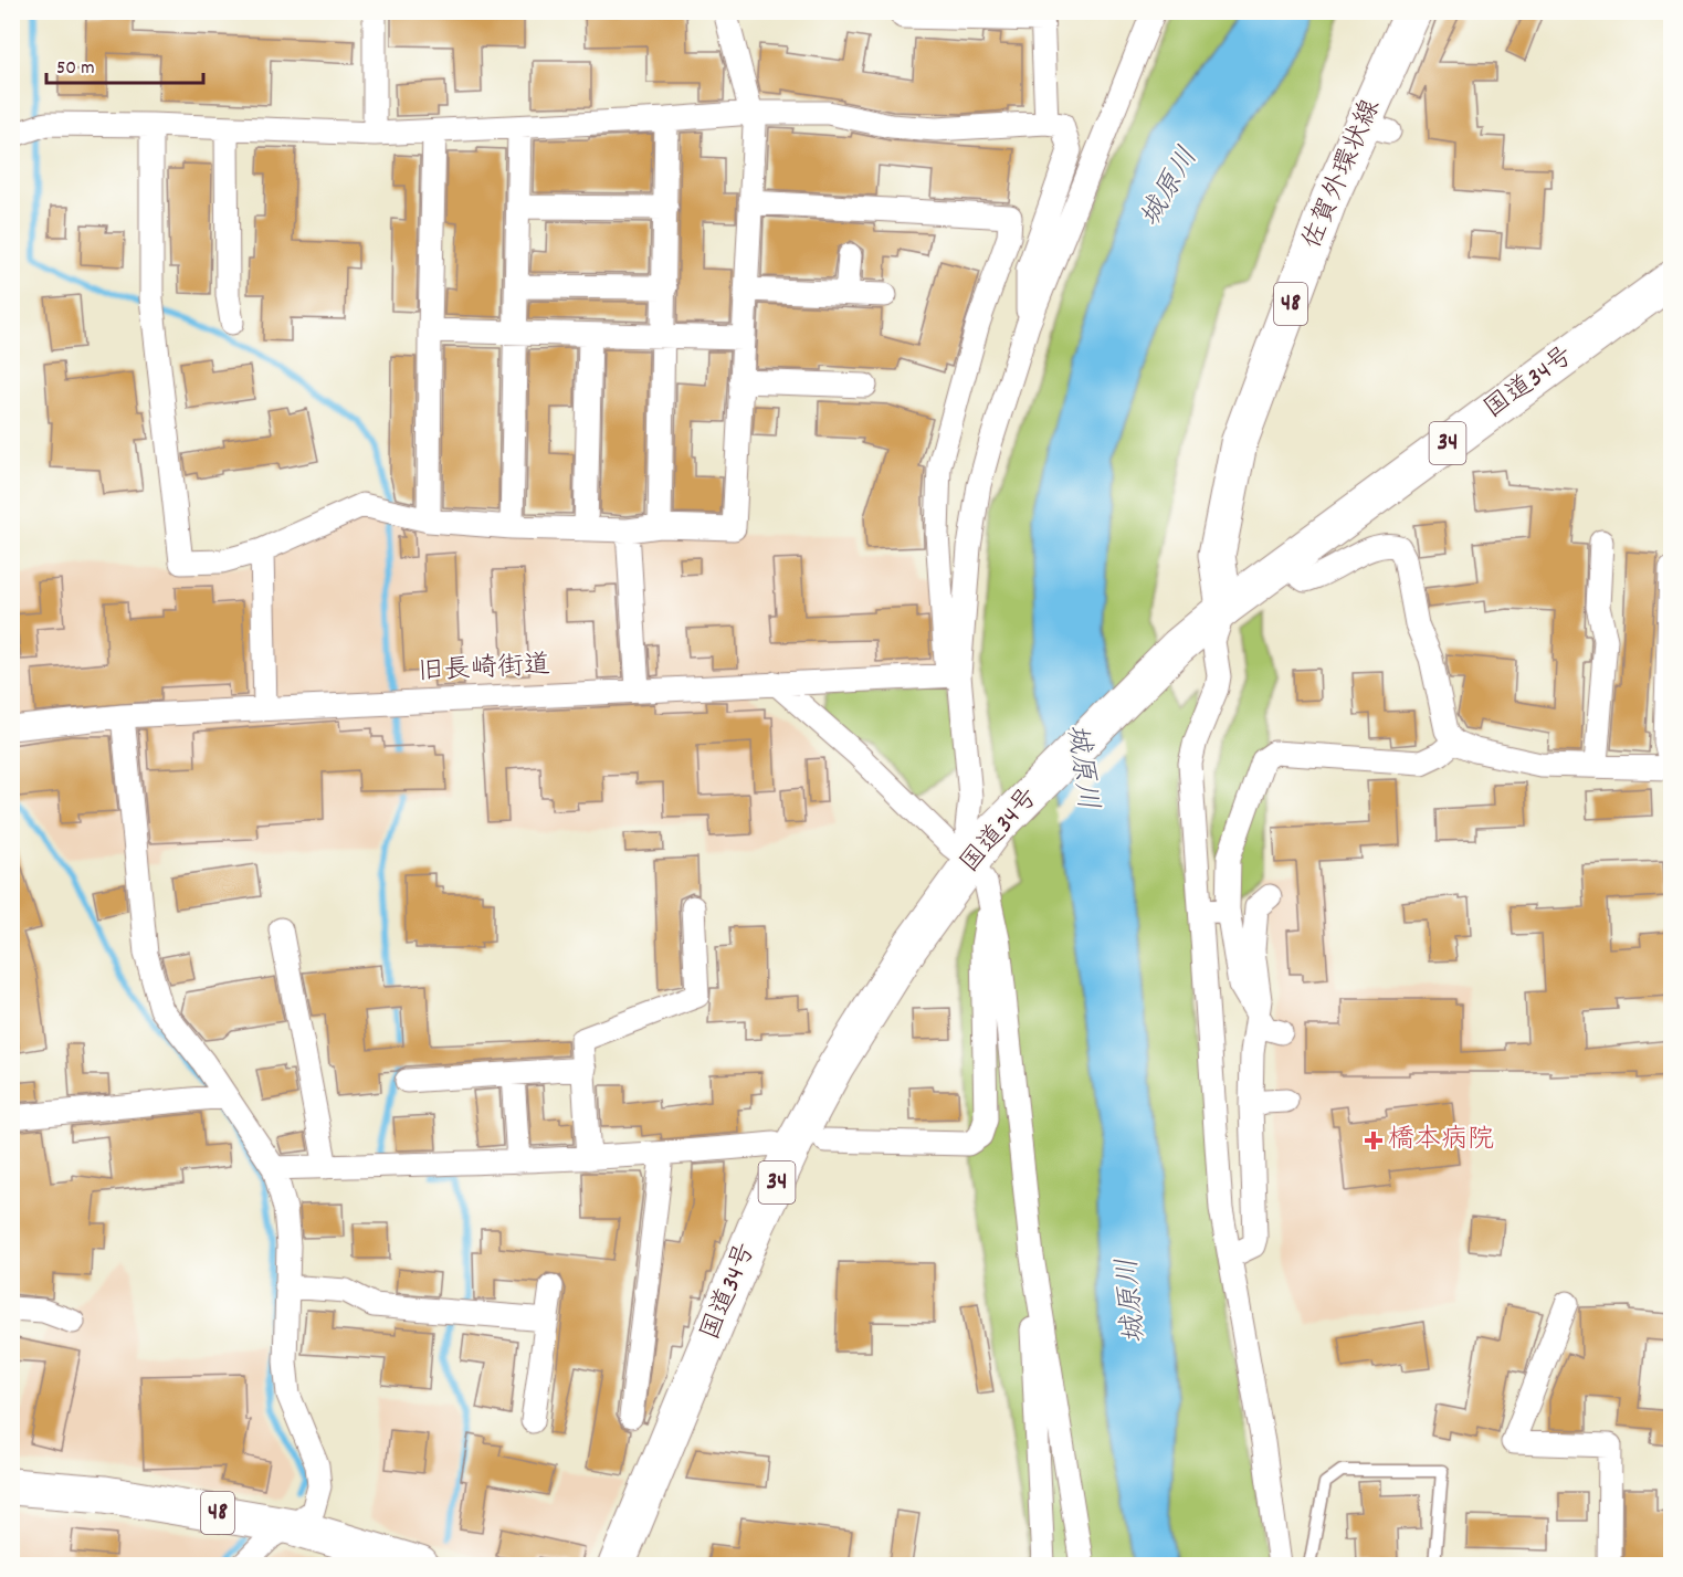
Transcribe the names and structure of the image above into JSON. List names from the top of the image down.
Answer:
{
  "streets": {
    "main road": [
      "佐賀外環状線",
      "48",
      "国道34号",
      "34"
    ],
    "street": ["旧長崎街道"]
  },
  "crossings": [
    ["佐賀外環状線", "国道34号"]
  ],
  "water": ["城原川"],
  "places": {
    "health": ["橋本病院"]
  },
  "scale_bar": "50 m"
}
